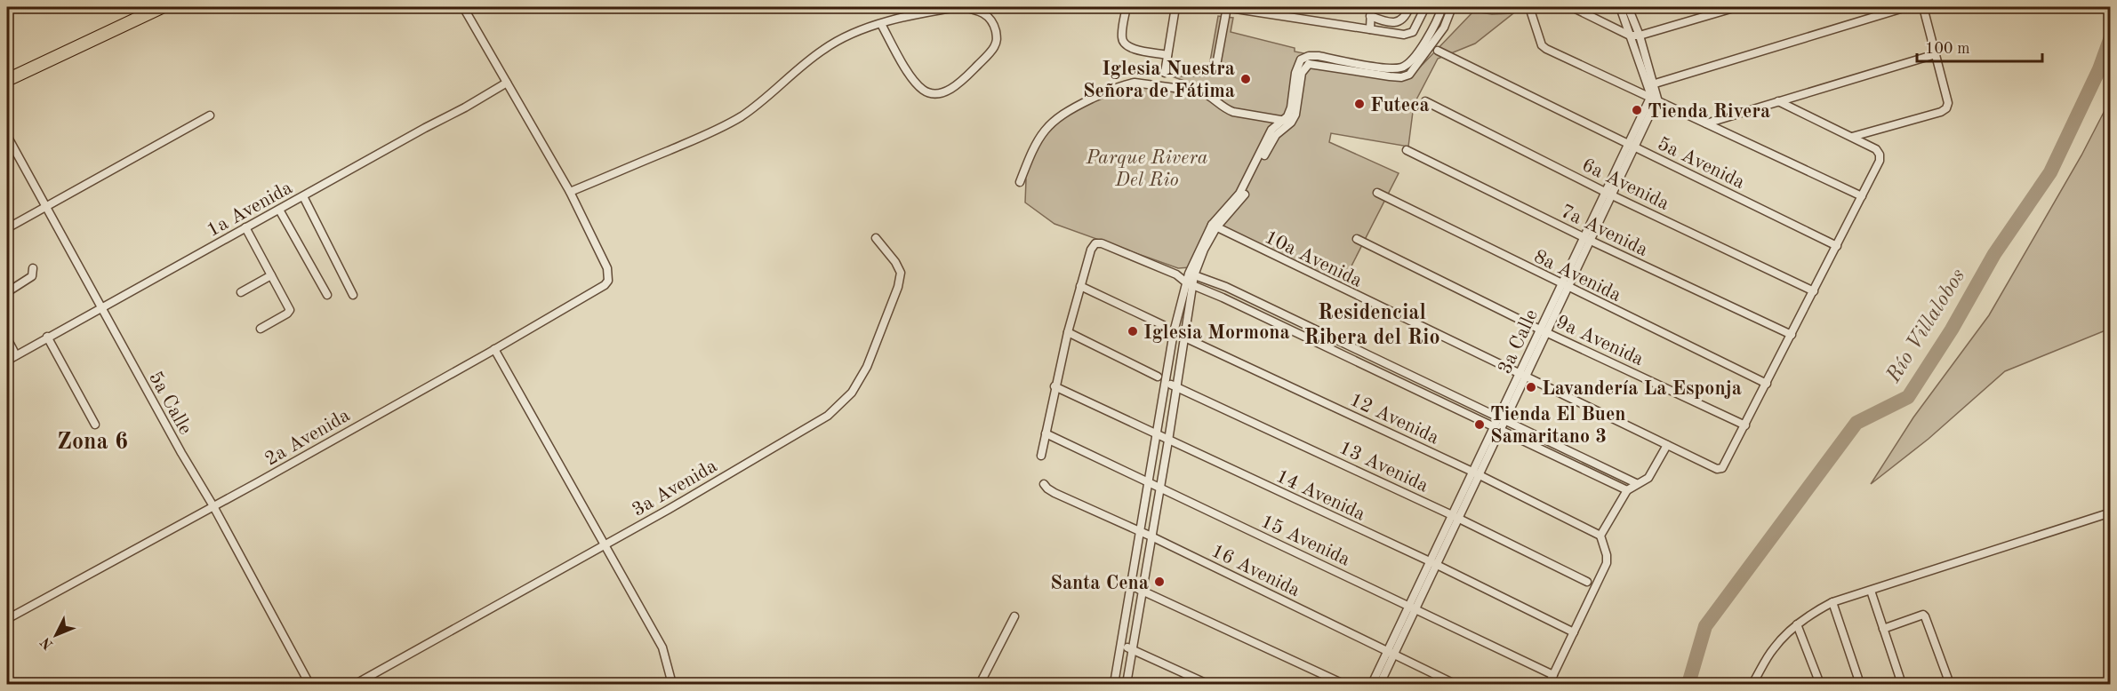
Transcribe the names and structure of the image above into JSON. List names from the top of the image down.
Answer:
{
  "streets": {
    "street": [
      "5a Avenida",
      "6a Avenida",
      "1a Avenida",
      "7a Avenida",
      "10a Avenida",
      "8a Avenida",
      "9a Avenida",
      "3a Calle",
      "5a Calle",
      "12 Avenida",
      "2a Avenida",
      "13 Avenida",
      "3a Avenida",
      "14 Avenida",
      "15 Avenida",
      "16 Avenida"
    ]
  },
  "crossings": [
    ["5a Avenida", "3a Calle"],
    ["6a Avenida", "3a Calle"],
    ["1a Avenida", "5a Calle"],
    ["7a Avenida", "3a Calle"],
    ["10a Avenida", "9a Avenida"],
    ["10a Avenida", "3a Calle"],
    ["8a Avenida", "3a Calle"],
    ["9a Avenida", "3a Calle"],
    ["3a Calle", "12 Avenida"],
    ["3a Calle", "13 Avenida"],
    ["3a Calle", "14 Avenida"],
    ["3a Calle", "15 Avenida"],
    ["3a Calle", "16 Avenida"],
    ["5a Calle", "2a Avenida"]
  ],
  "districts": ["Residencial Ribera del Rio", "Zona 6"],
  "water": ["Río Villalobos"],
  "parks": ["Parque Rivera Del Rio"],
  "places": [
    "Iglesia Nuestra Señora de Fátima",
    "Futeca",
    "Tienda Rivera",
    "Iglesia Mormona",
    "Lavandería La Esponja",
    "Tienda El Buen Samaritano 3",
    "Santa Cena"
  ],
  "scale_bar": "100 m",
  "north": "bottom left"
}
